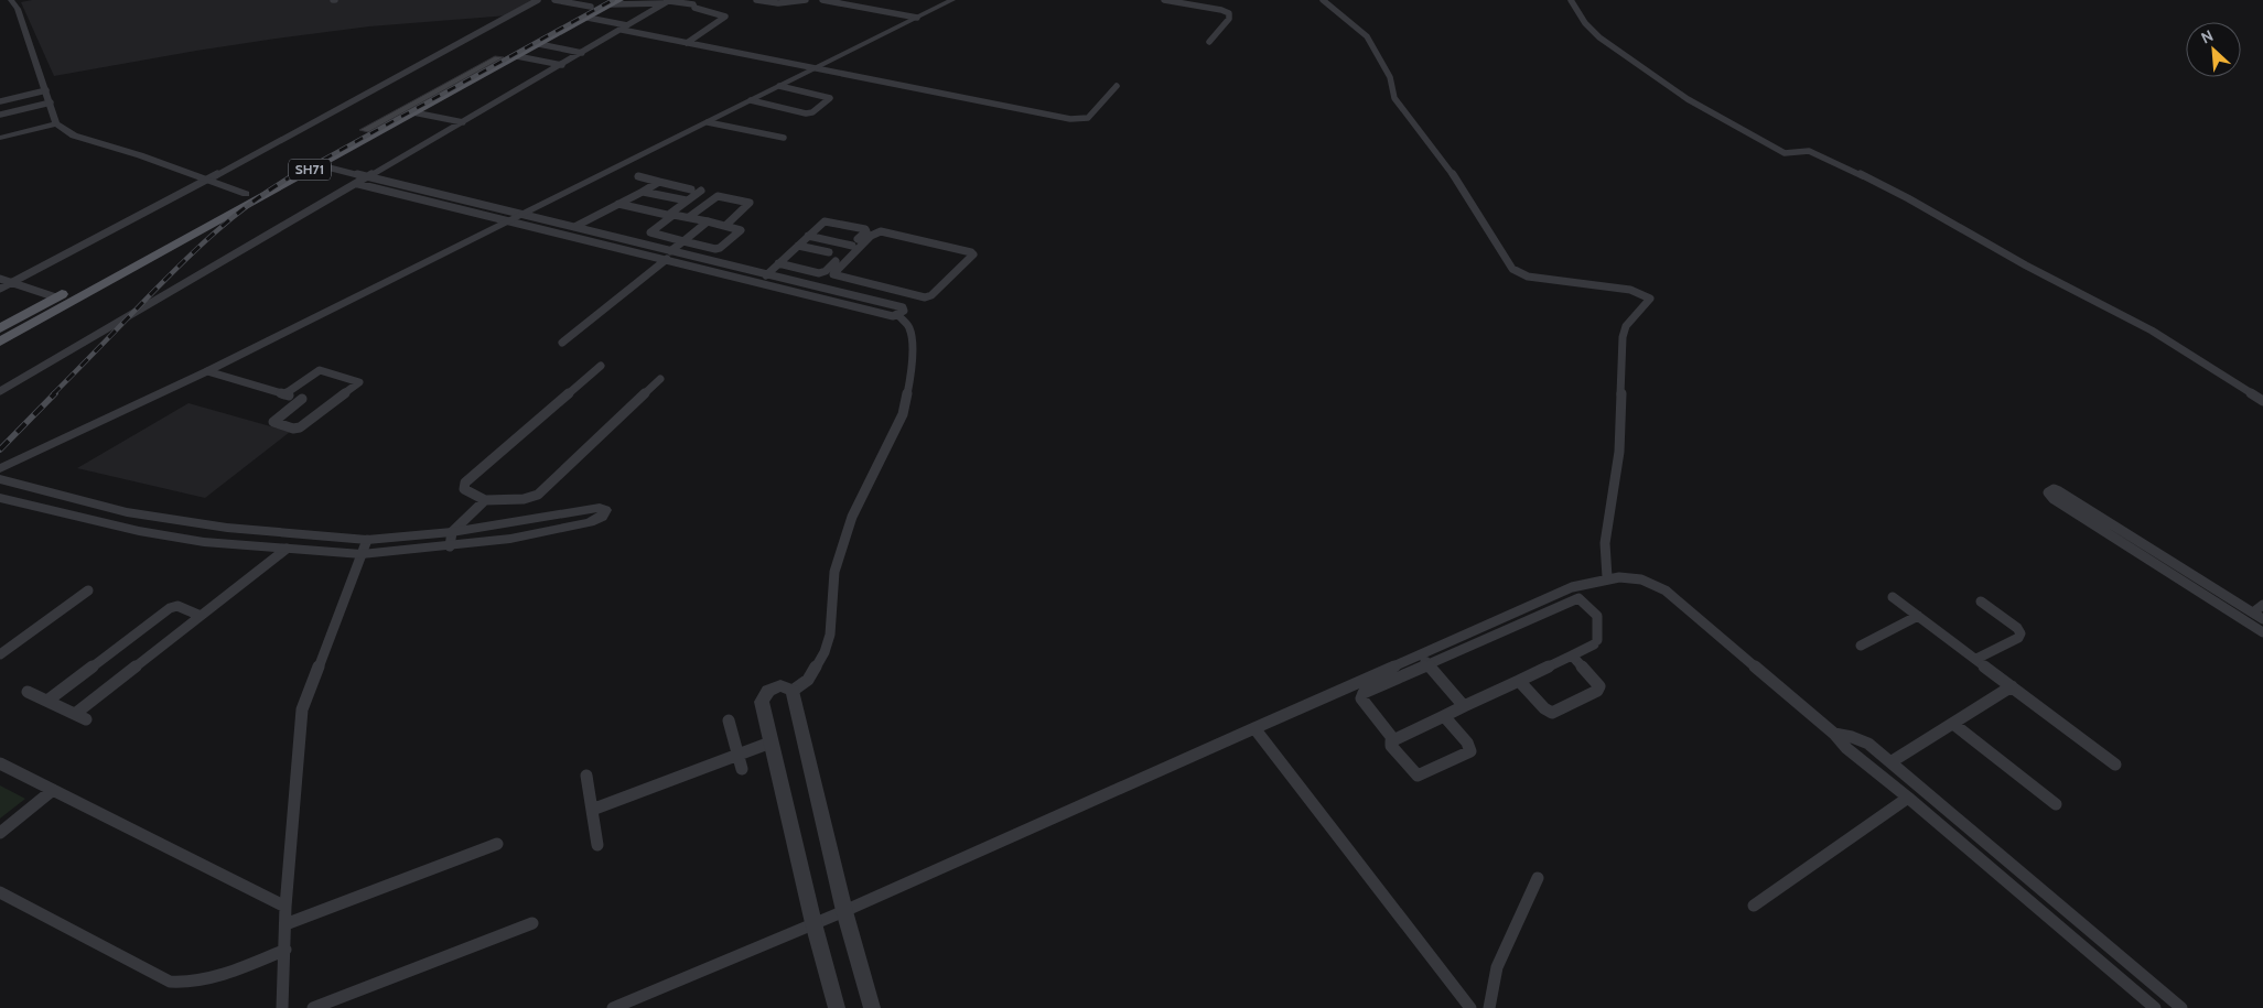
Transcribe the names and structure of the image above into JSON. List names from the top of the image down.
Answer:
{
  "streets": {
    "main road": ["SH71"]
  },
  "north": "top left"
}
